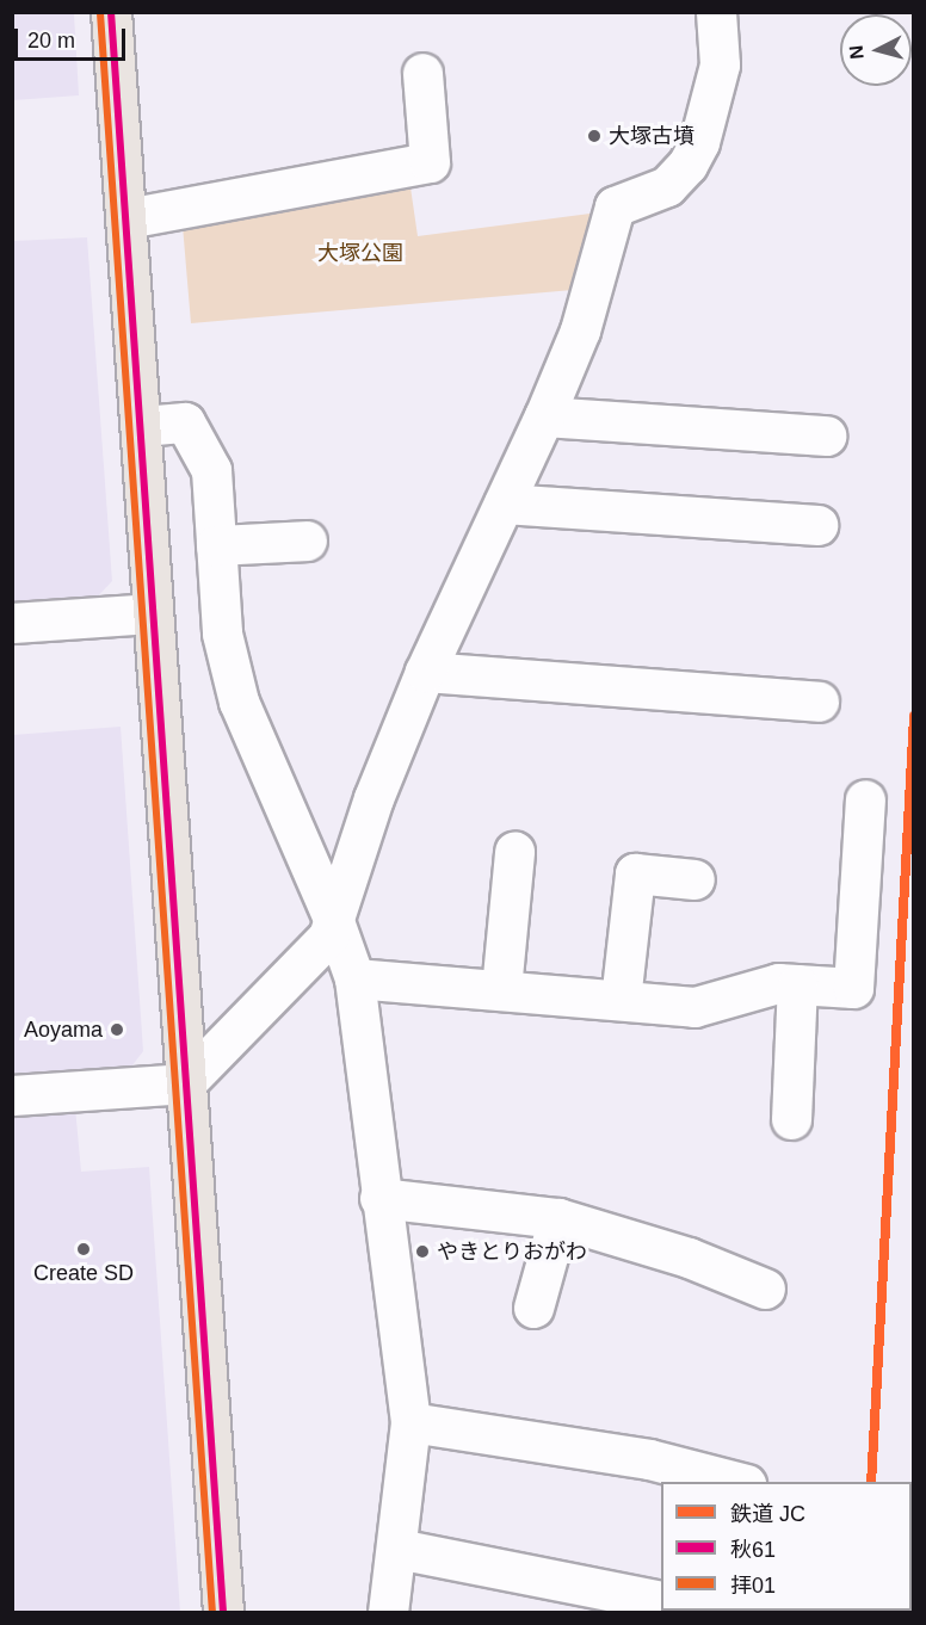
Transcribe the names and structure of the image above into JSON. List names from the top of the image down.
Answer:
{
  "parks": ["大塚公園"],
  "places": [
    "大塚古墳",
    "Aoyama",
    "Create SD",
    "やきとりおがわ"
  ],
  "lines": ["transit line 秋61", "transit line 拝01", "rail line JC"],
  "legend": ["鉄道 JC", "秋61", "拝01"],
  "scale_bar": "20 m",
  "north": "left"
}
